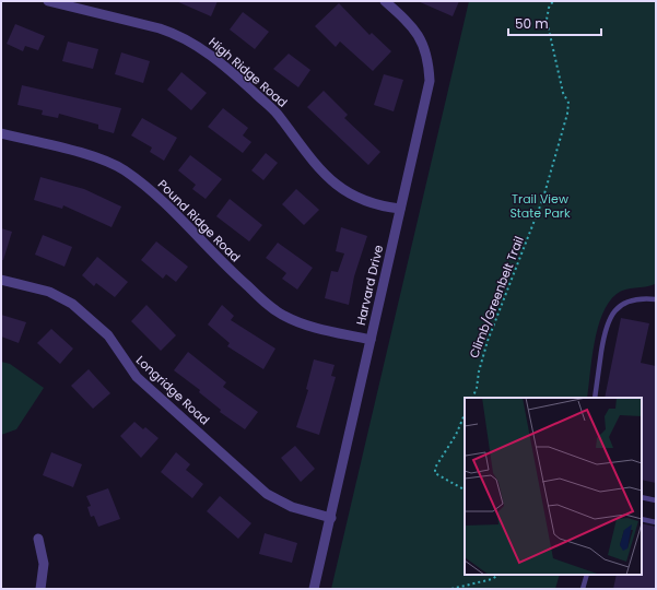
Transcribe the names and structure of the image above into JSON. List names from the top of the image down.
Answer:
{
  "streets": {
    "street": [
      "High Ridge Road",
      "Pound Ridge Road",
      "Harvard Drive",
      "Longridge Road"
    ],
    "path": ["Climb/Greenbelt Trail"]
  },
  "crossings": [
    ["High Ridge Road", "Harvard Drive"],
    ["Pound Ridge Road", "Harvard Drive"],
    ["Harvard Drive", "Longridge Road"]
  ],
  "parks": ["Trail View State Park"],
  "scale_bar": "50 m"
}
